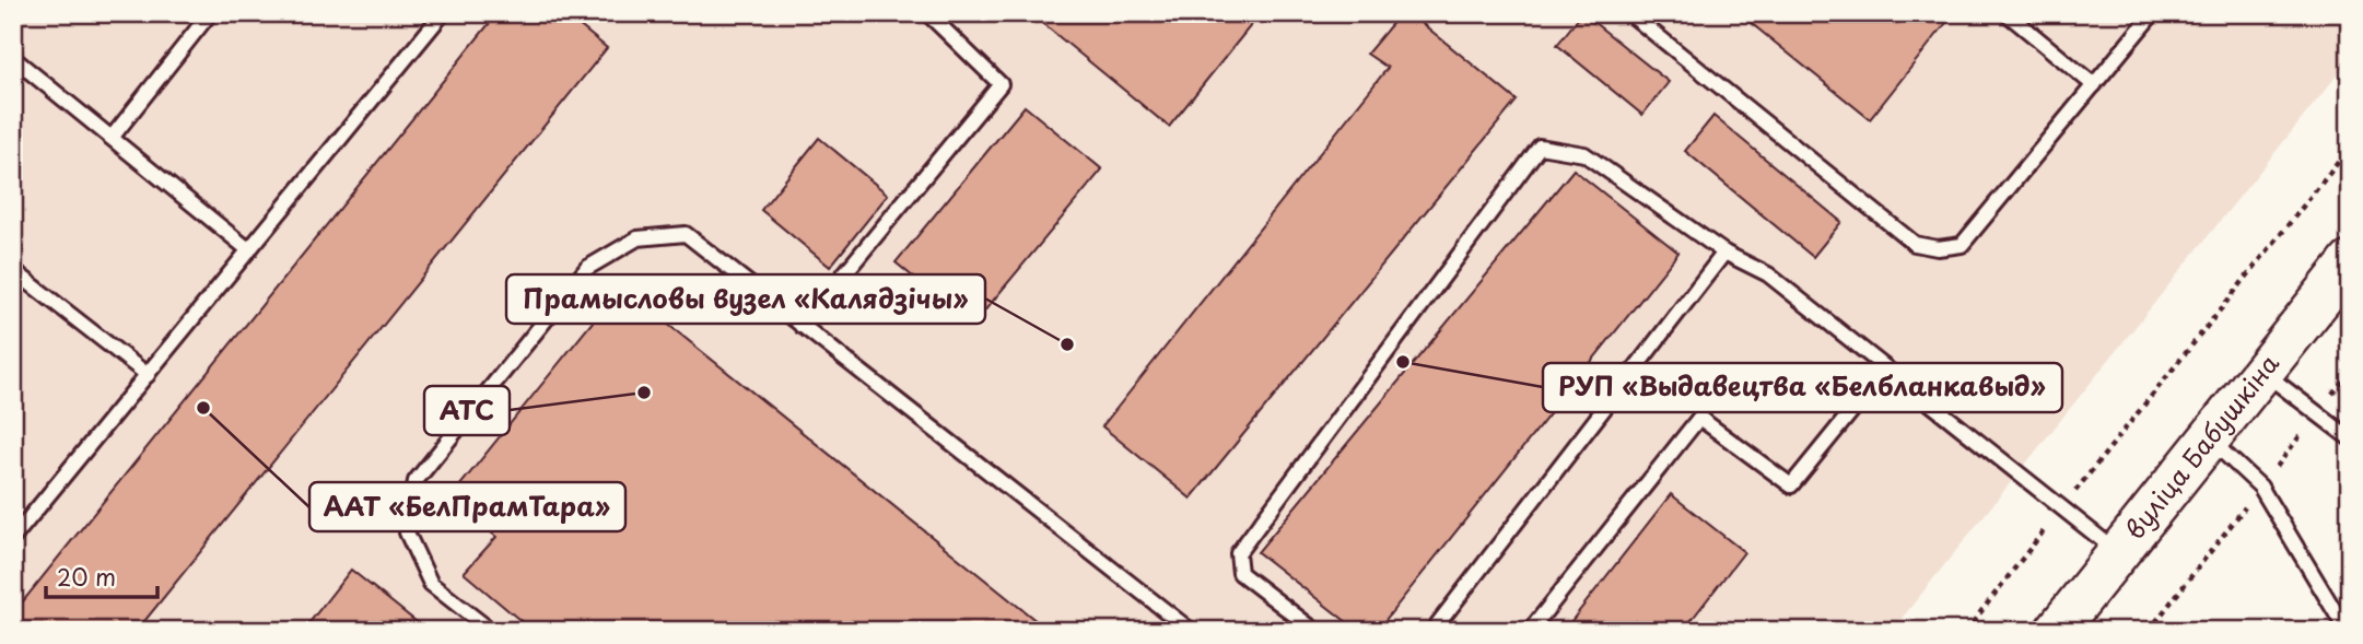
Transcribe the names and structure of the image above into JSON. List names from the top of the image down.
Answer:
{
  "streets": {
    "street": ["вуліца Бабушкіна"]
  },
  "places": [
    "Прамысловы вузел «Калядзічы»",
    "РУП «Выдавецтва «Белбланкавыд»",
    "АТС",
    "ААТ «БелПрамТара»"
  ],
  "scale_bar": "20 m"
}
